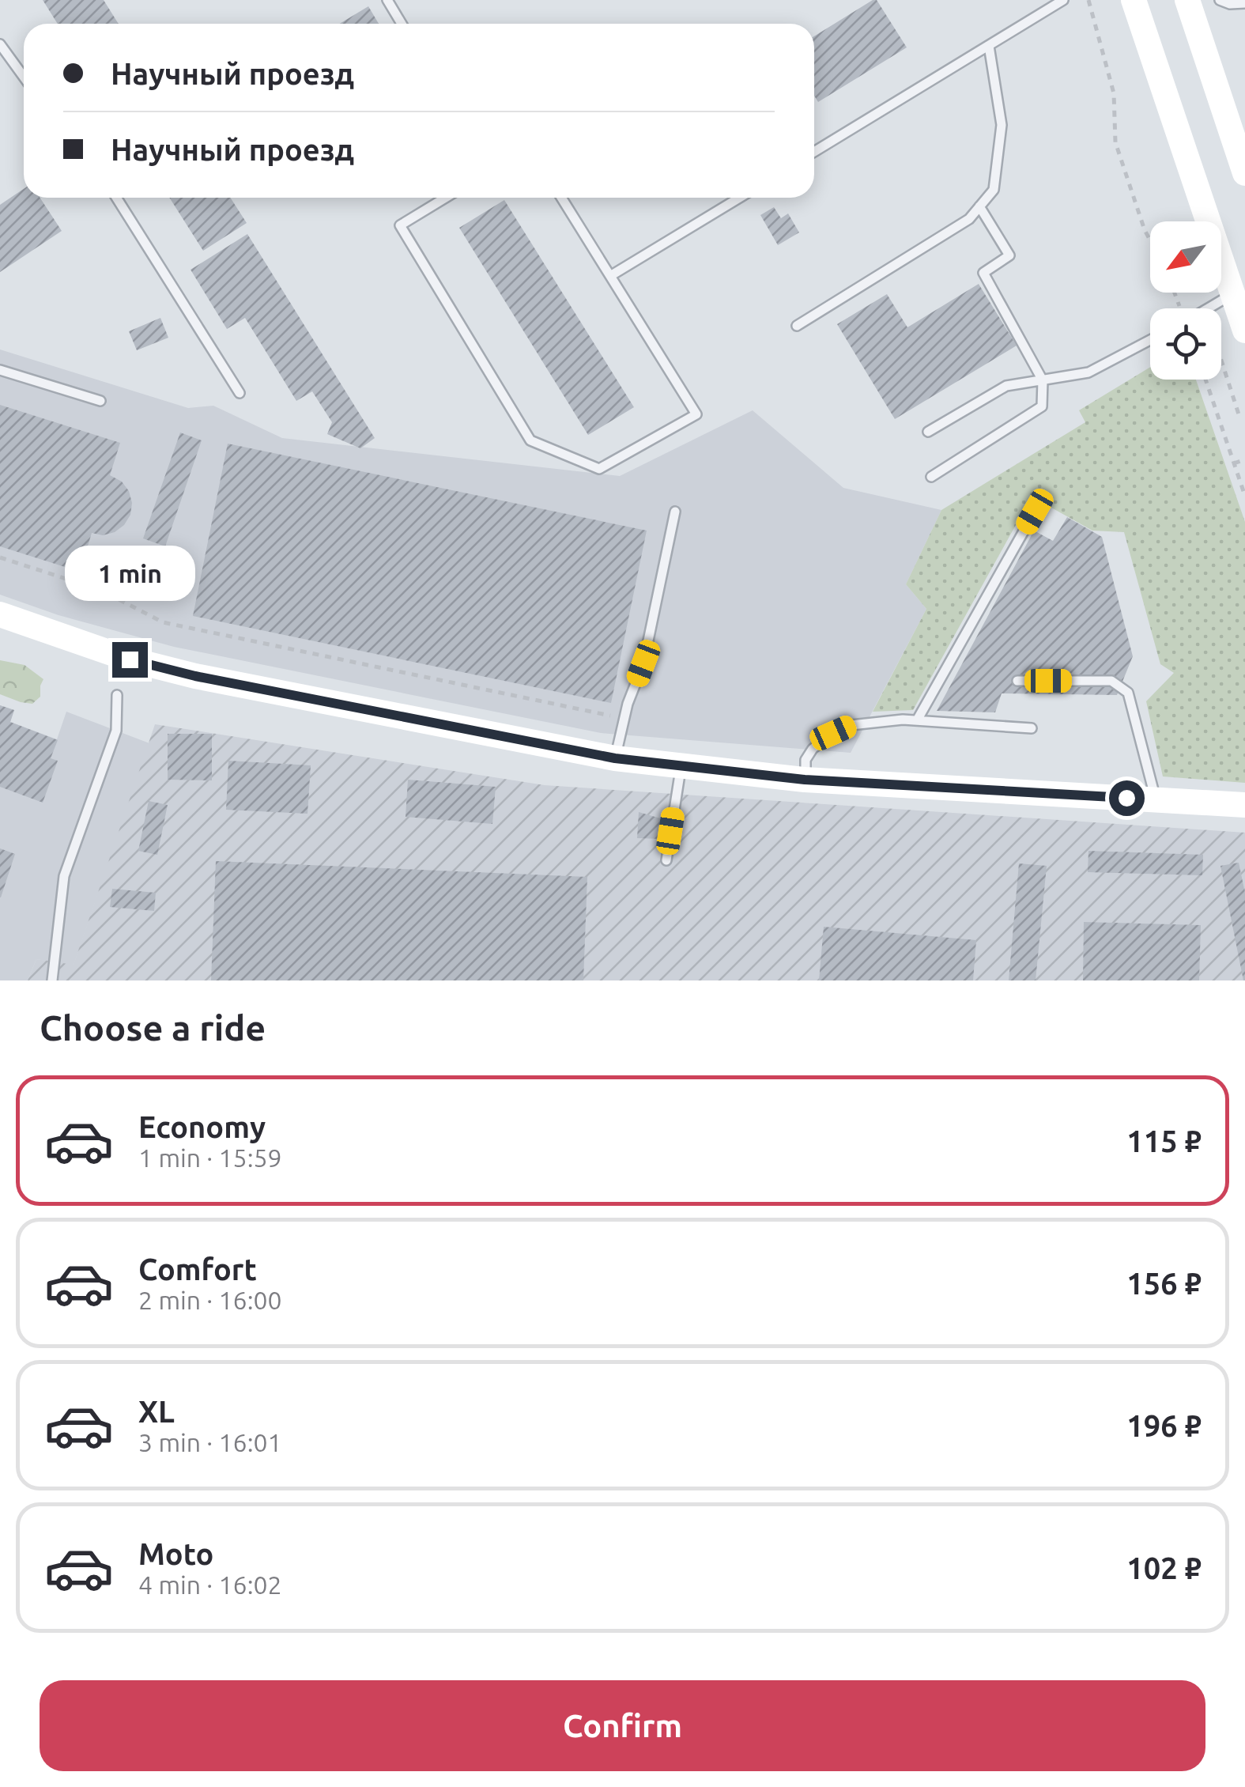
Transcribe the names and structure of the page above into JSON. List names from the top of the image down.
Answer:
{
  "north": "bottom left",
  "page": {
    "banner": ["Научный проезд", "Научный проезд"],
    "bubble": "1 min",
    "heading": "Choose a ride",
    "list": [
      {
        "name": "Economy",
        "note": "1 min · 15:59",
        "value": "115 ₽"
      },
      {
        "name": "Comfort",
        "note": "2 min · 16:00",
        "value": "156 ₽"
      },
      {
        "name": "XL",
        "note": "3 min · 16:01",
        "value": "196 ₽"
      },
      {
        "name": "Moto",
        "note": "4 min · 16:02",
        "value": "102 ₽"
      }
    ],
    "buttons": "Confirm"
  }
}
